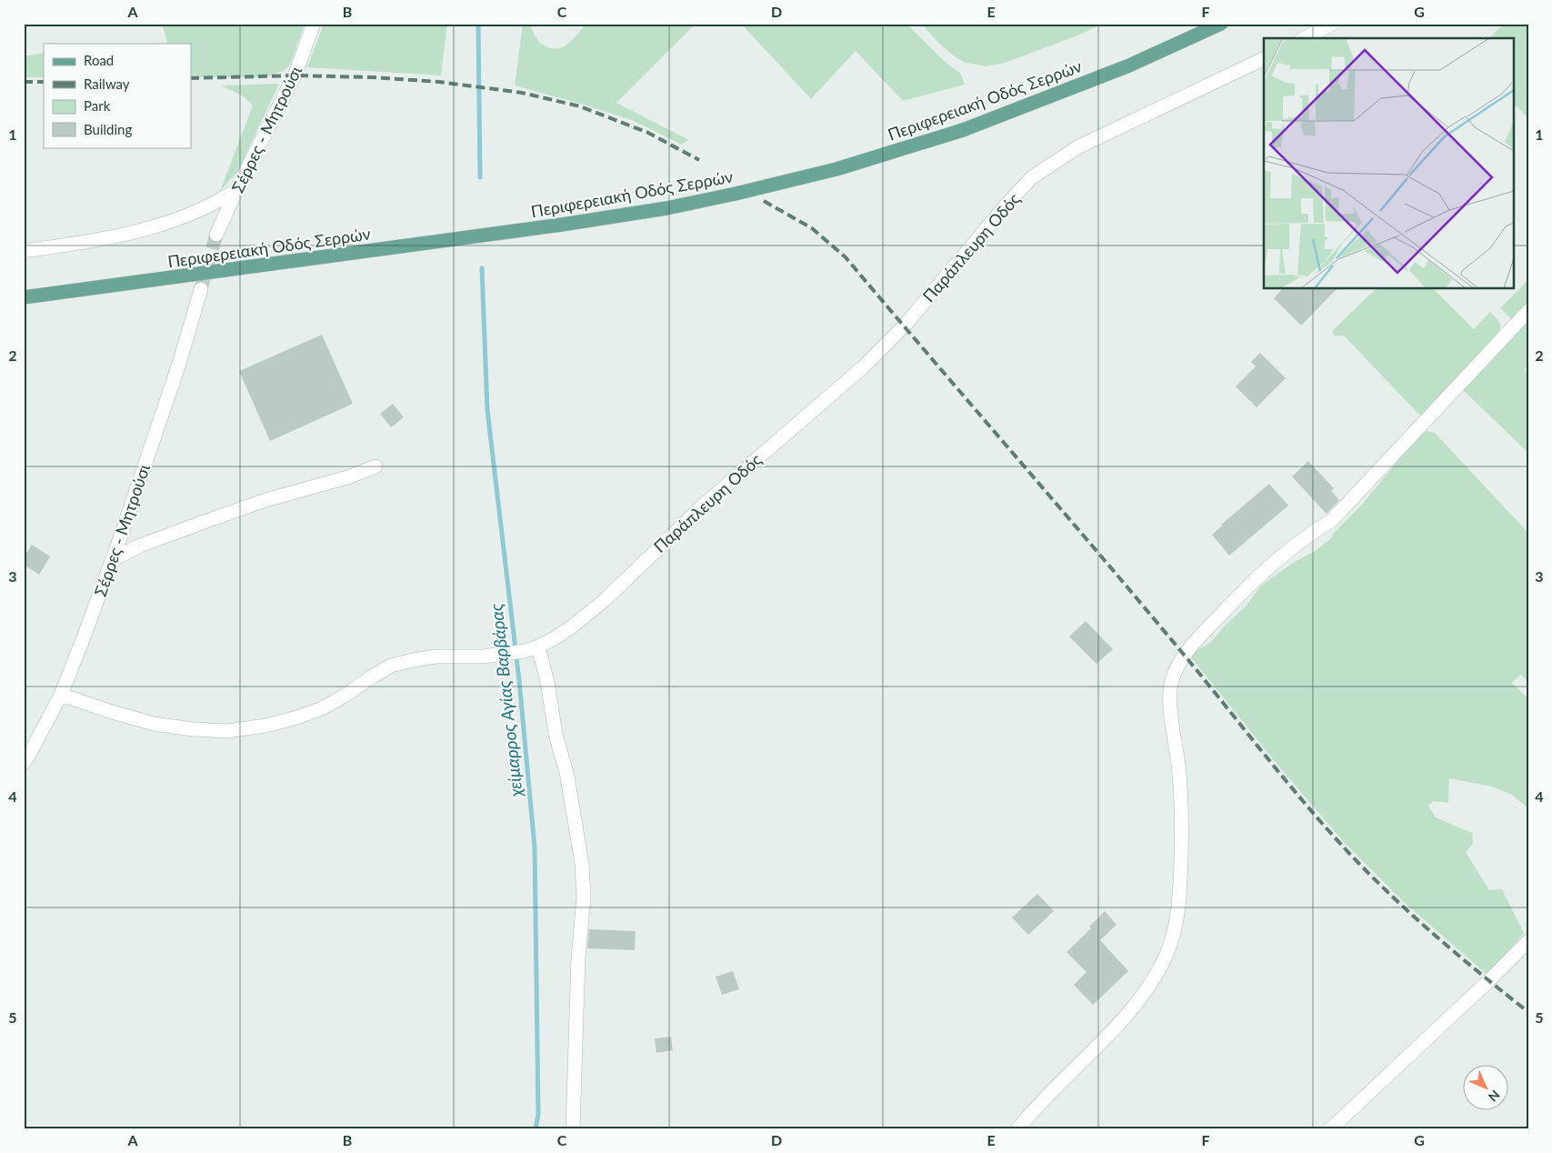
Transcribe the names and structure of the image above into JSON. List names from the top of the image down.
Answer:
{
  "streets": {
    "main road": ["Περιφερειακή Οδός Σερρών"],
    "street": ["Σέρρες - Μητρούσι", "Παράπλευρη Οδός"]
  },
  "crossings": [
    ["Σέρρες - Μητρούσι", "Παράπλευρη Οδός"]
  ],
  "water": ["χείμαρρος Αγίας Βαρβάρας"],
  "legend": [
    "Road",
    "Railway",
    "Park",
    "Building"
  ],
  "north": "bottom right",
  "grid": {
    "columns": [
      "A",
      "B",
      "C",
      "D",
      "E",
      "F",
      "G"
    ],
    "rows": [
      "1",
      "2",
      "3",
      "4",
      "5"
    ]
  }
}
